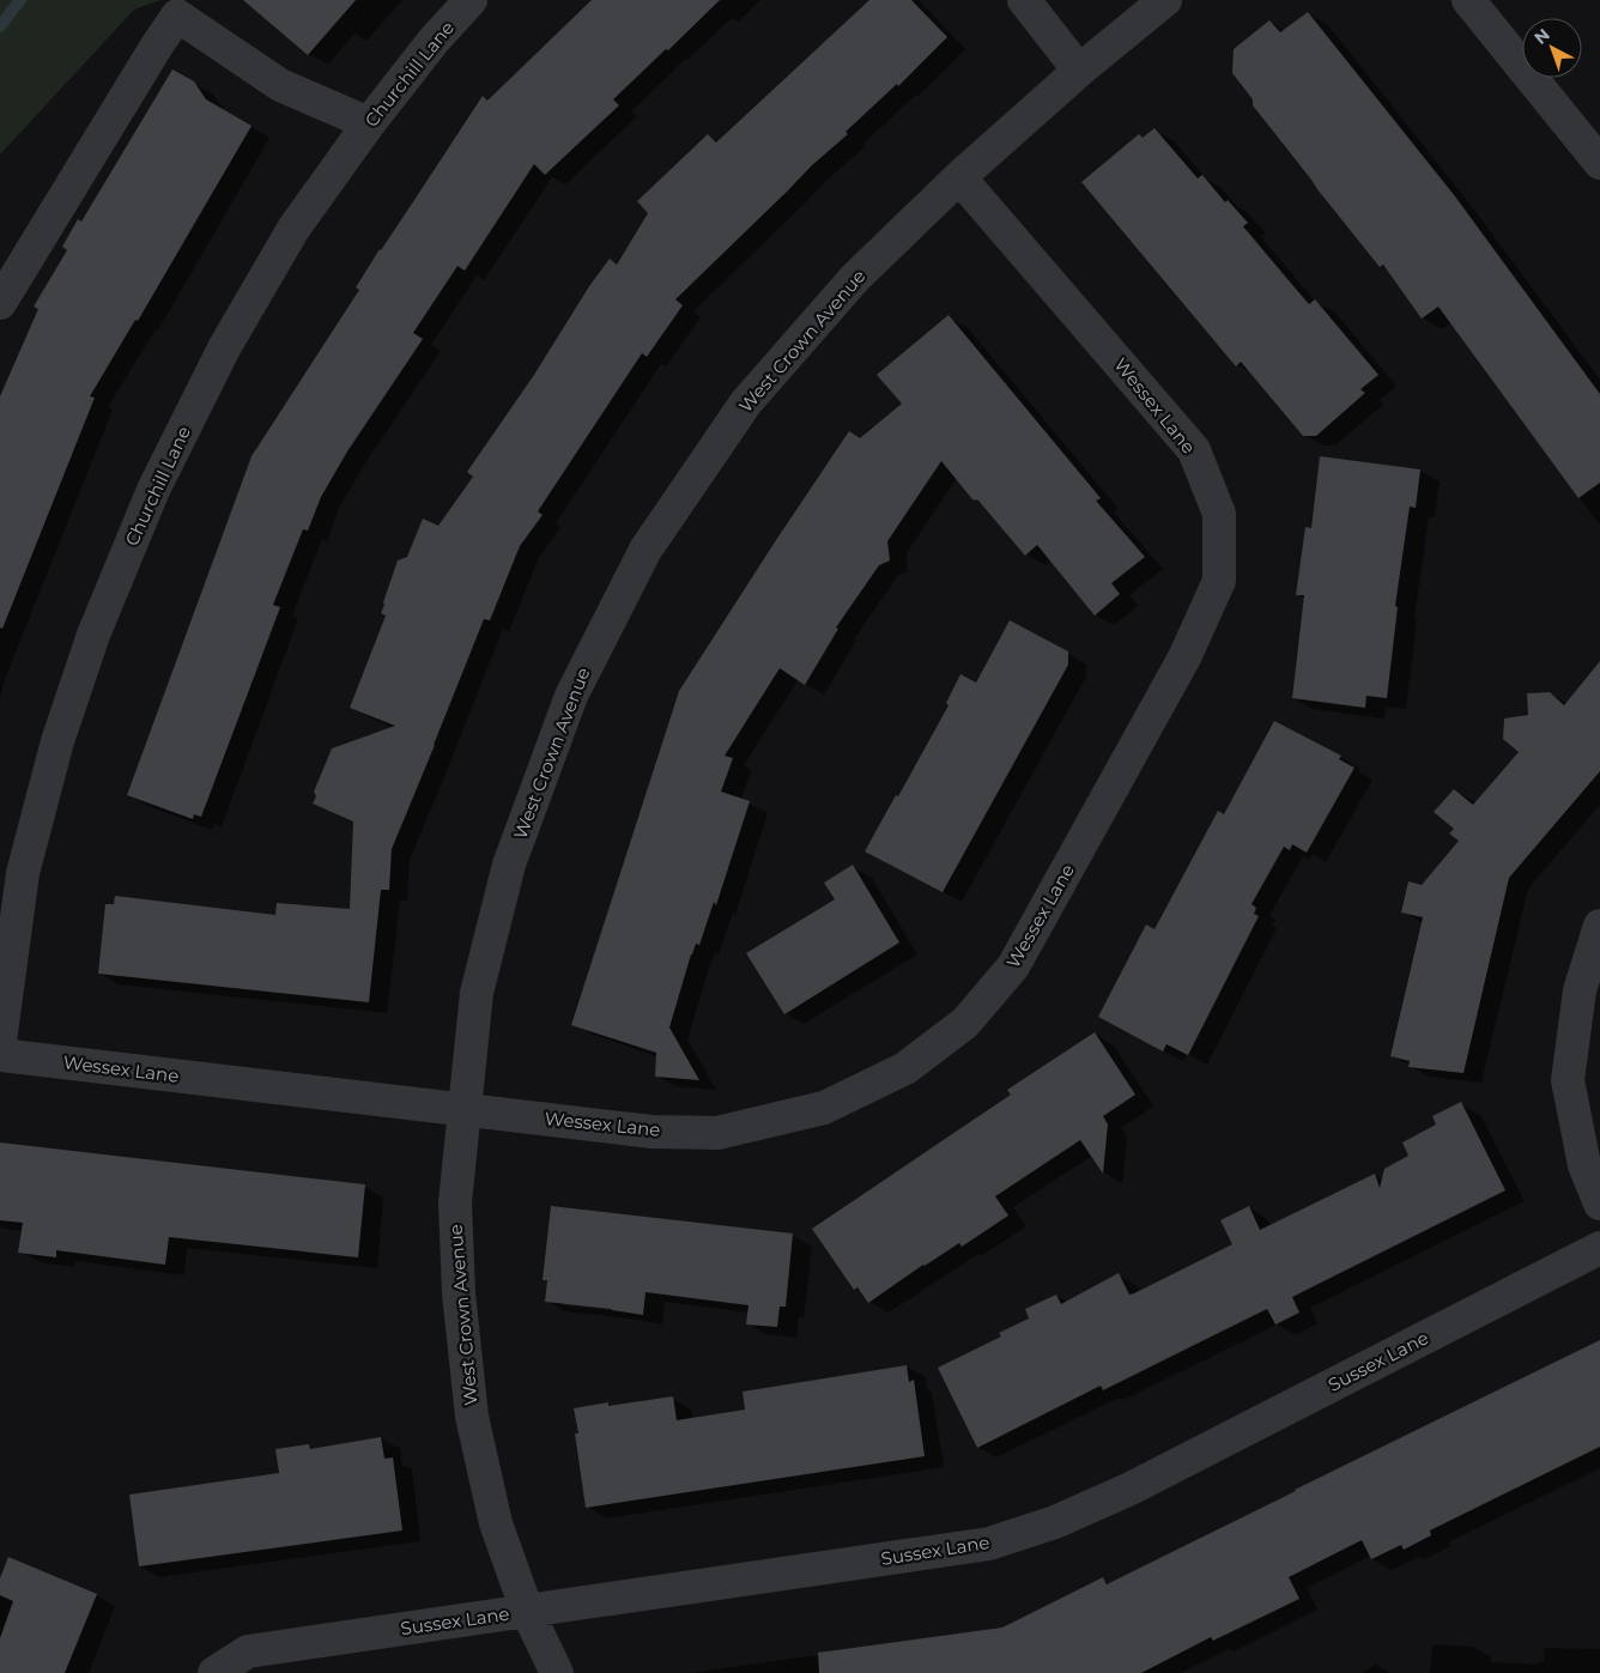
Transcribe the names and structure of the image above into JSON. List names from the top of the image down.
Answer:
{
  "streets": {
    "street": [
      "Churchill Lane",
      "West Crown Avenue",
      "Wessex Lane",
      "Sussex Lane"
    ]
  },
  "crossings": [
    ["West Crown Avenue", "Wessex Lane"],
    ["West Crown Avenue", "Sussex Lane"]
  ],
  "north": "top left"
}
